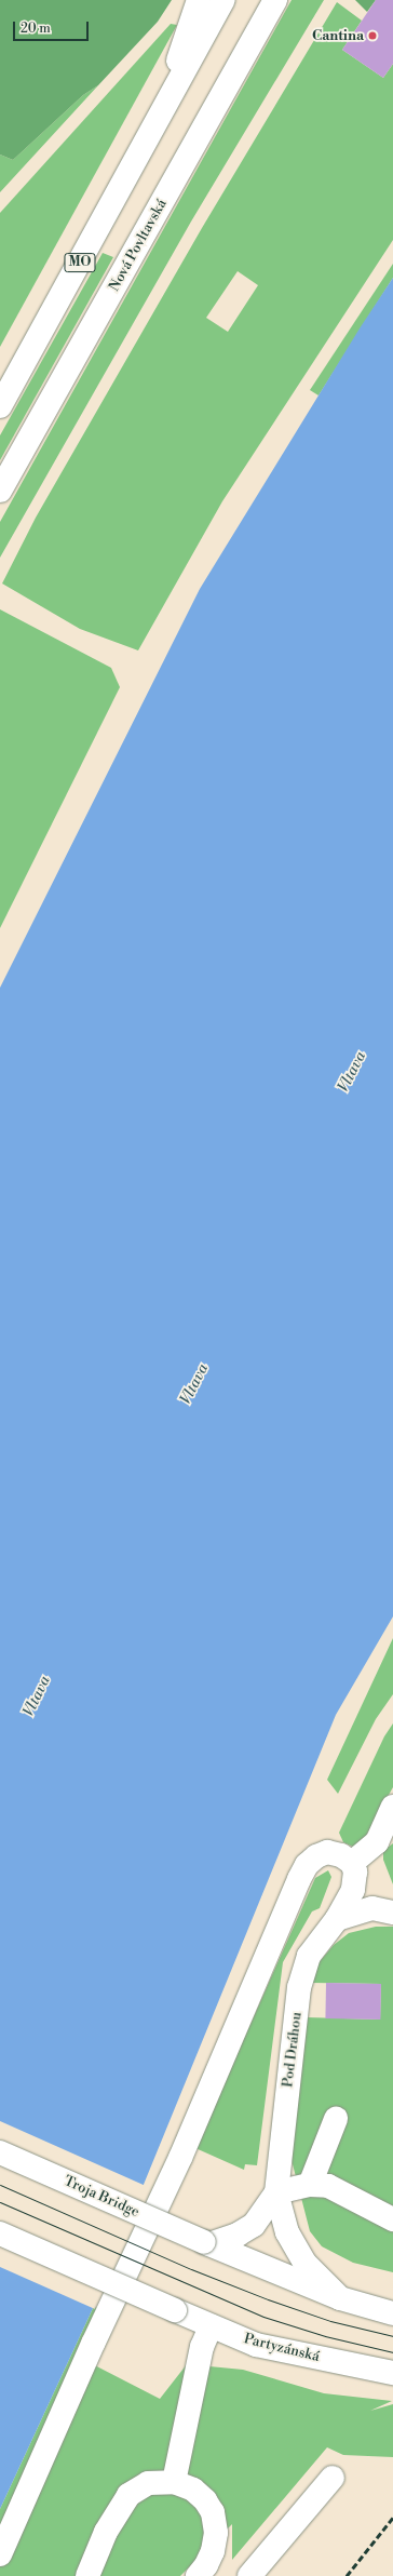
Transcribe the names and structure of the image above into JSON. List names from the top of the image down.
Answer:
{
  "streets": {
    "main road": [
      "Nová Povltavská",
      "MO",
      "Pod Dráhou",
      "Troja Bridge",
      "Partyzánská"
    ]
  },
  "crossings": [
    ["Pod Dráhou", "Troja Bridge"]
  ],
  "water": ["Vltava"],
  "places": ["Cantina"],
  "scale_bar": "20 m"
}
